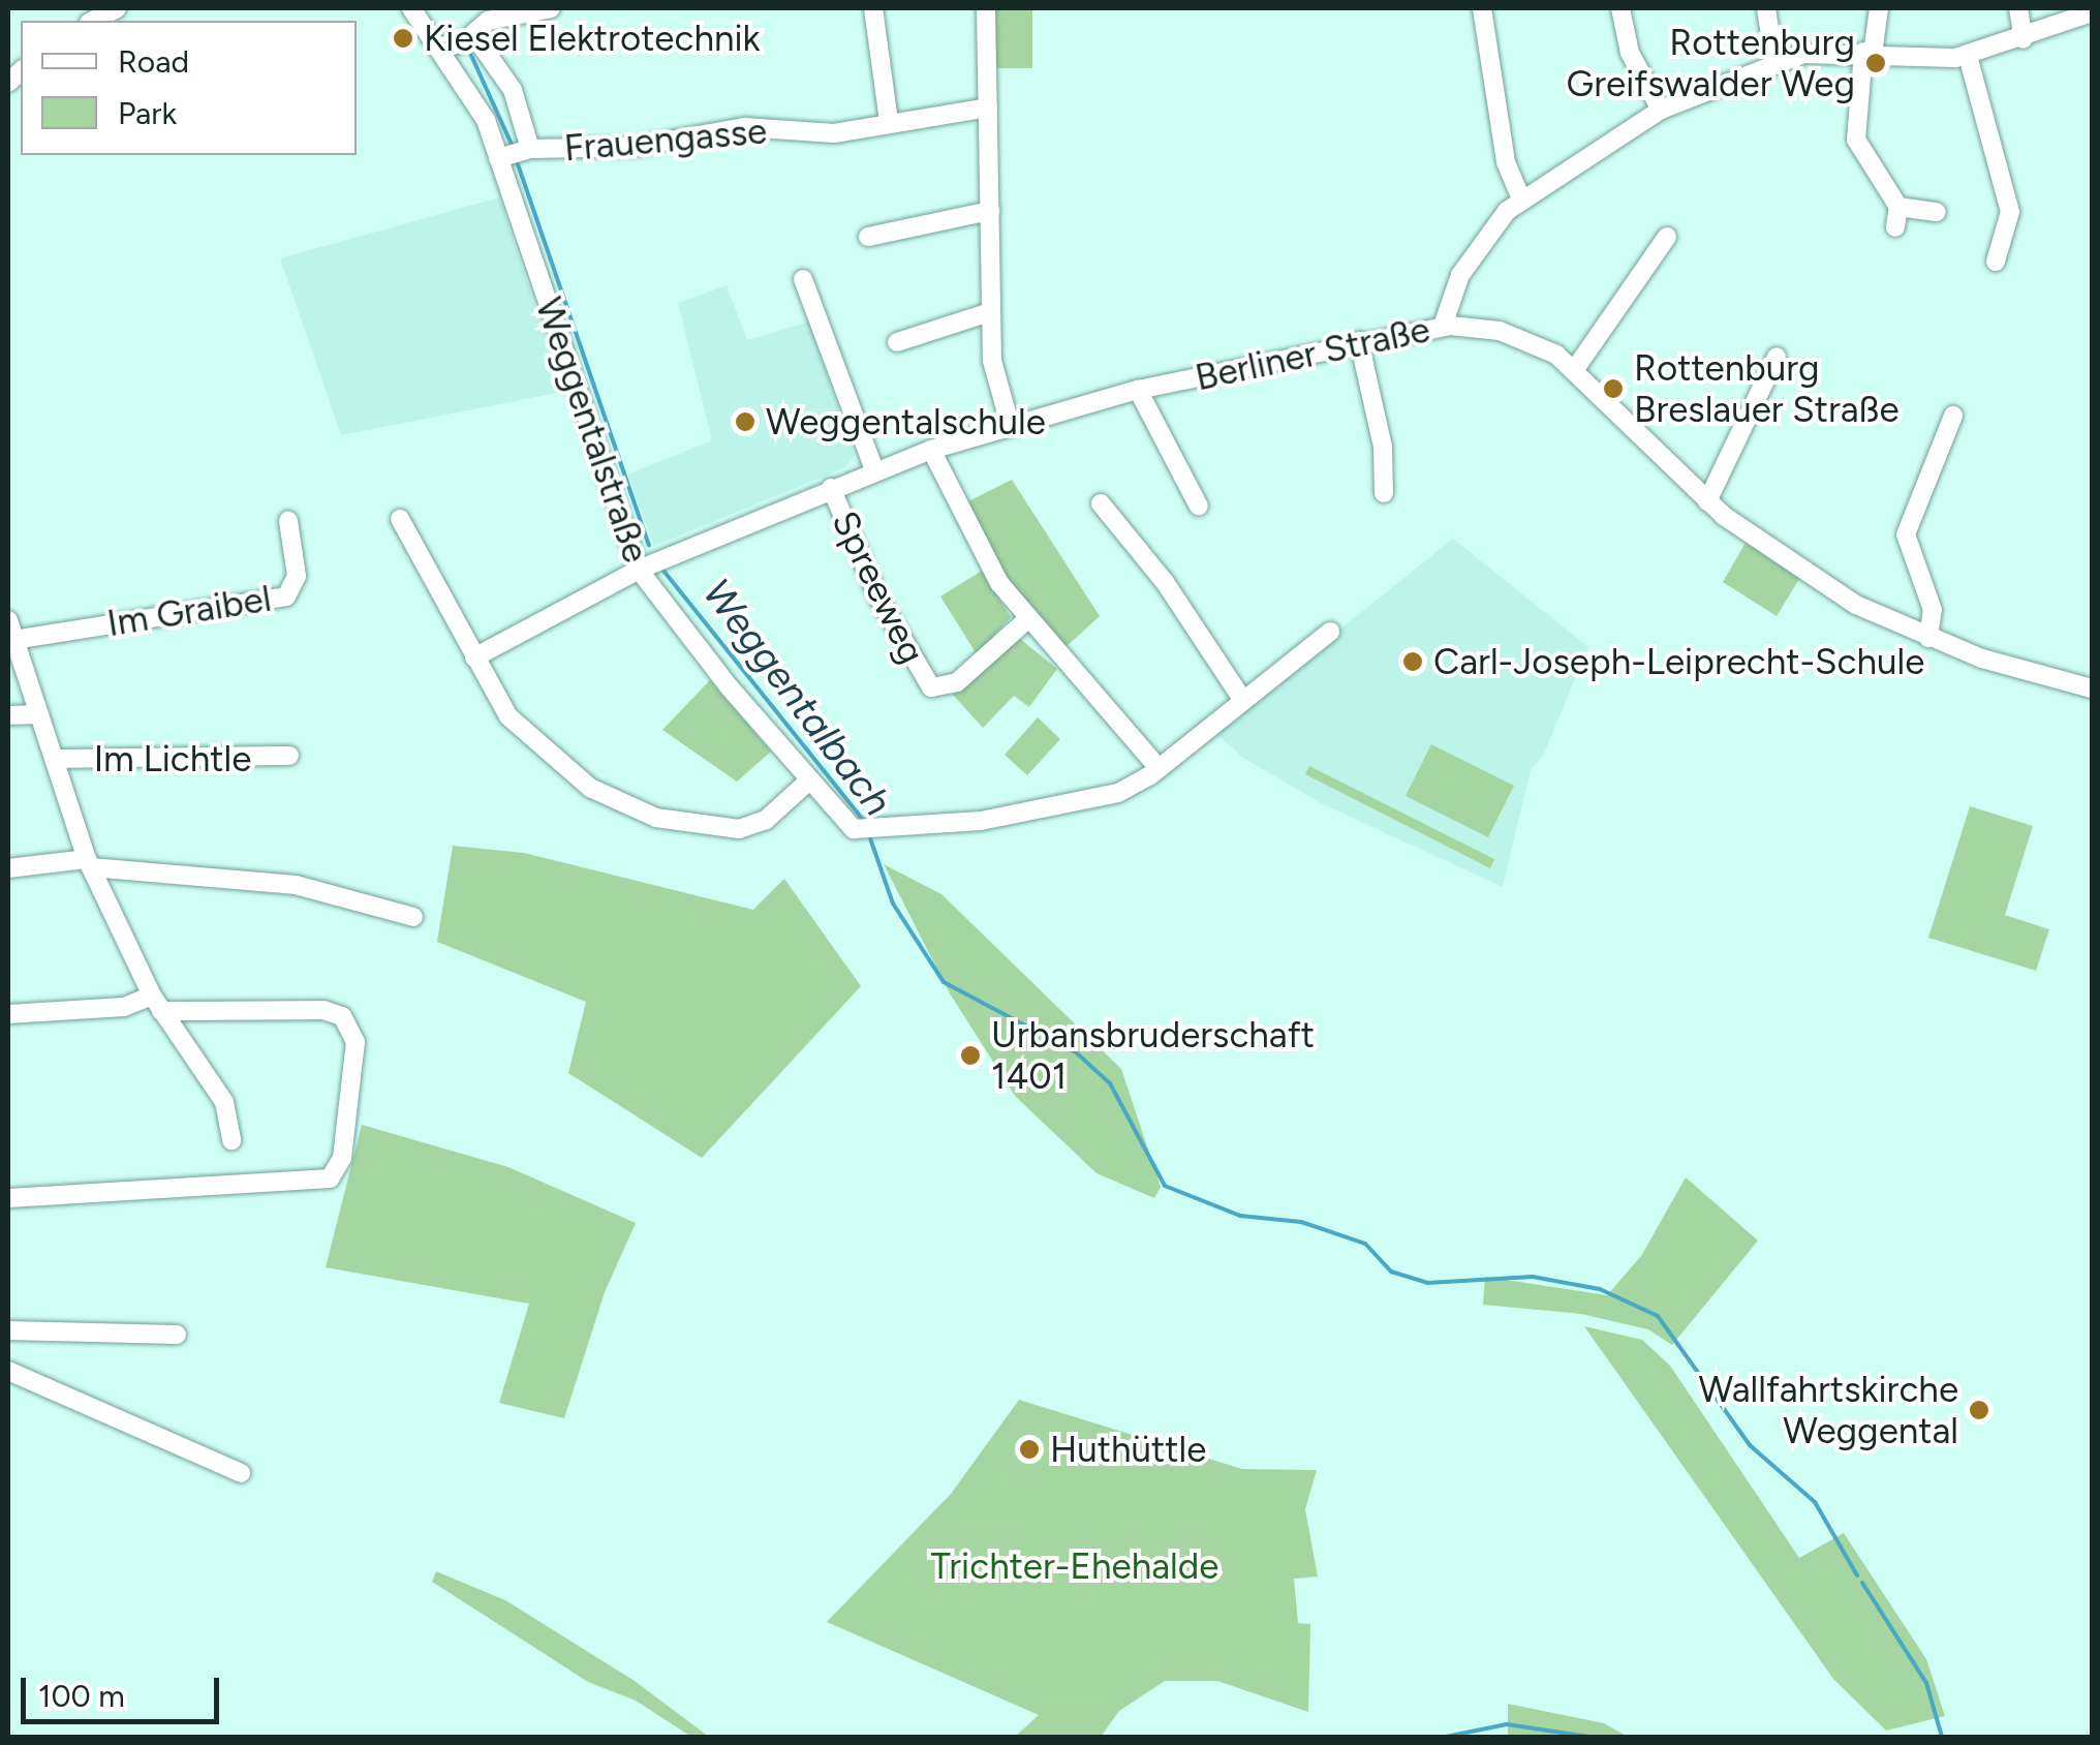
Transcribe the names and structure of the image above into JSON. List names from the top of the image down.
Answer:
{
  "streets": {
    "street": [
      "Frauengasse",
      "Berliner Straße",
      "Weggentalstraße",
      "Spreeweg",
      "Im Graibel",
      "Im Lichtle"
    ]
  },
  "crossings": [
    ["Frauengasse", "Weggentalstraße"],
    ["Berliner Straße", "Weggentalstraße"],
    ["Berliner Straße", "Spreeweg"]
  ],
  "water": ["Weggentalbach"],
  "parks": ["Trichter-Ehehalde"],
  "places": [
    "Kiesel Elektrotechnik",
    "Rottenburg Greifswalder Weg",
    "Rottenburg Breslauer Straße",
    "Weggentalschule",
    "Carl-Joseph-Leiprecht-Schule",
    "Urbansbruderschaft 1401",
    "Wallfahrtskirche Weggental",
    "Huthüttle"
  ],
  "legend": ["Road", "Park"],
  "scale_bar": "100 m"
}
